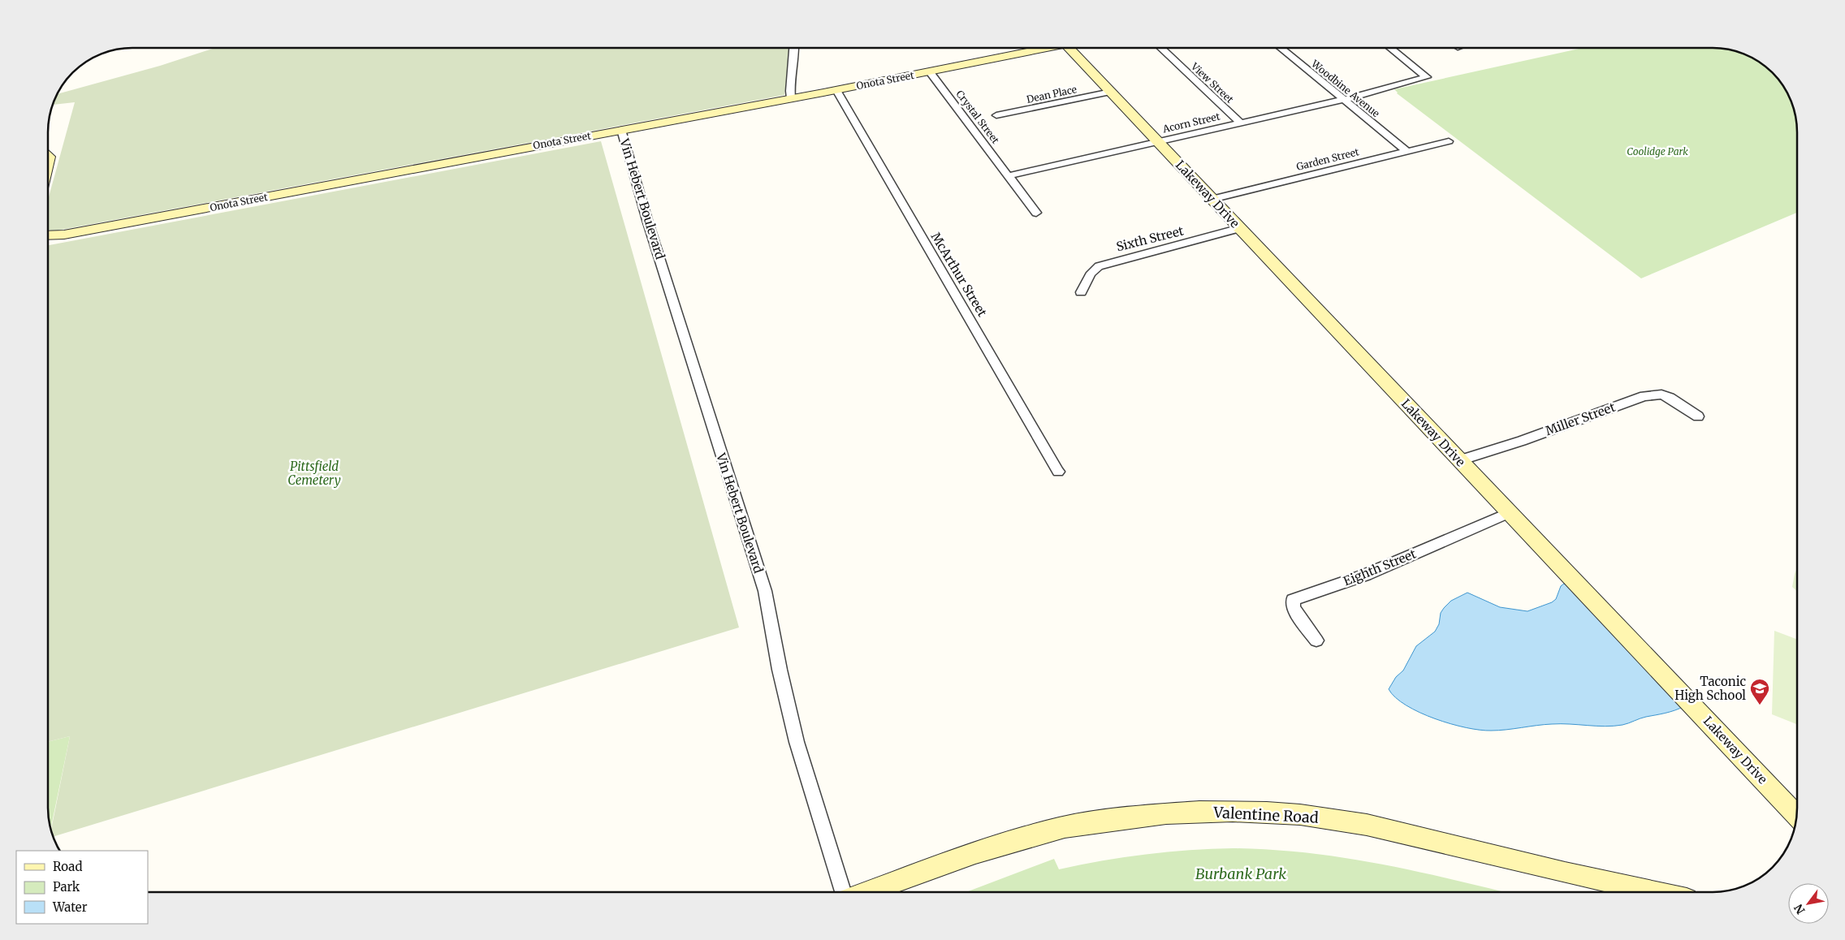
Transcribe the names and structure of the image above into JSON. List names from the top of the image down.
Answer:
{
  "streets": {
    "street": [
      "Onota Street",
      "View Street",
      "Woodbine Avenue",
      "Dean Place",
      "Crystal Street",
      "Acorn Street",
      "Garden Street",
      "Lakeway Drive",
      "Vin Hebert Boulevard",
      "Sixth Street",
      "McArthur Street",
      "Miller Street",
      "Eighth Street",
      "Valentine Road"
    ]
  },
  "crossings": [
    ["Onota Street", "Crystal Street"],
    ["Onota Street", "Vin Hebert Boulevard"],
    ["Onota Street", "McArthur Street"],
    ["View Street", "Acorn Street"],
    ["Woodbine Avenue", "Acorn Street"],
    ["Woodbine Avenue", "Garden Street"],
    ["Dean Place", "Lakeway Drive"],
    ["Crystal Street", "Acorn Street"],
    ["Acorn Street", "Lakeway Drive"],
    ["Garden Street", "Lakeway Drive"],
    ["Lakeway Drive", "Sixth Street"],
    ["Lakeway Drive", "Miller Street"],
    ["Lakeway Drive", "Eighth Street"]
  ],
  "parks": ["Coolidge Park", "Pittsfield Cemetery", "Burbank Park"],
  "places": {
    "school or university": ["Taconic High School"]
  },
  "legend": ["Road", "Park", "Water"],
  "north": "bottom left"
}
